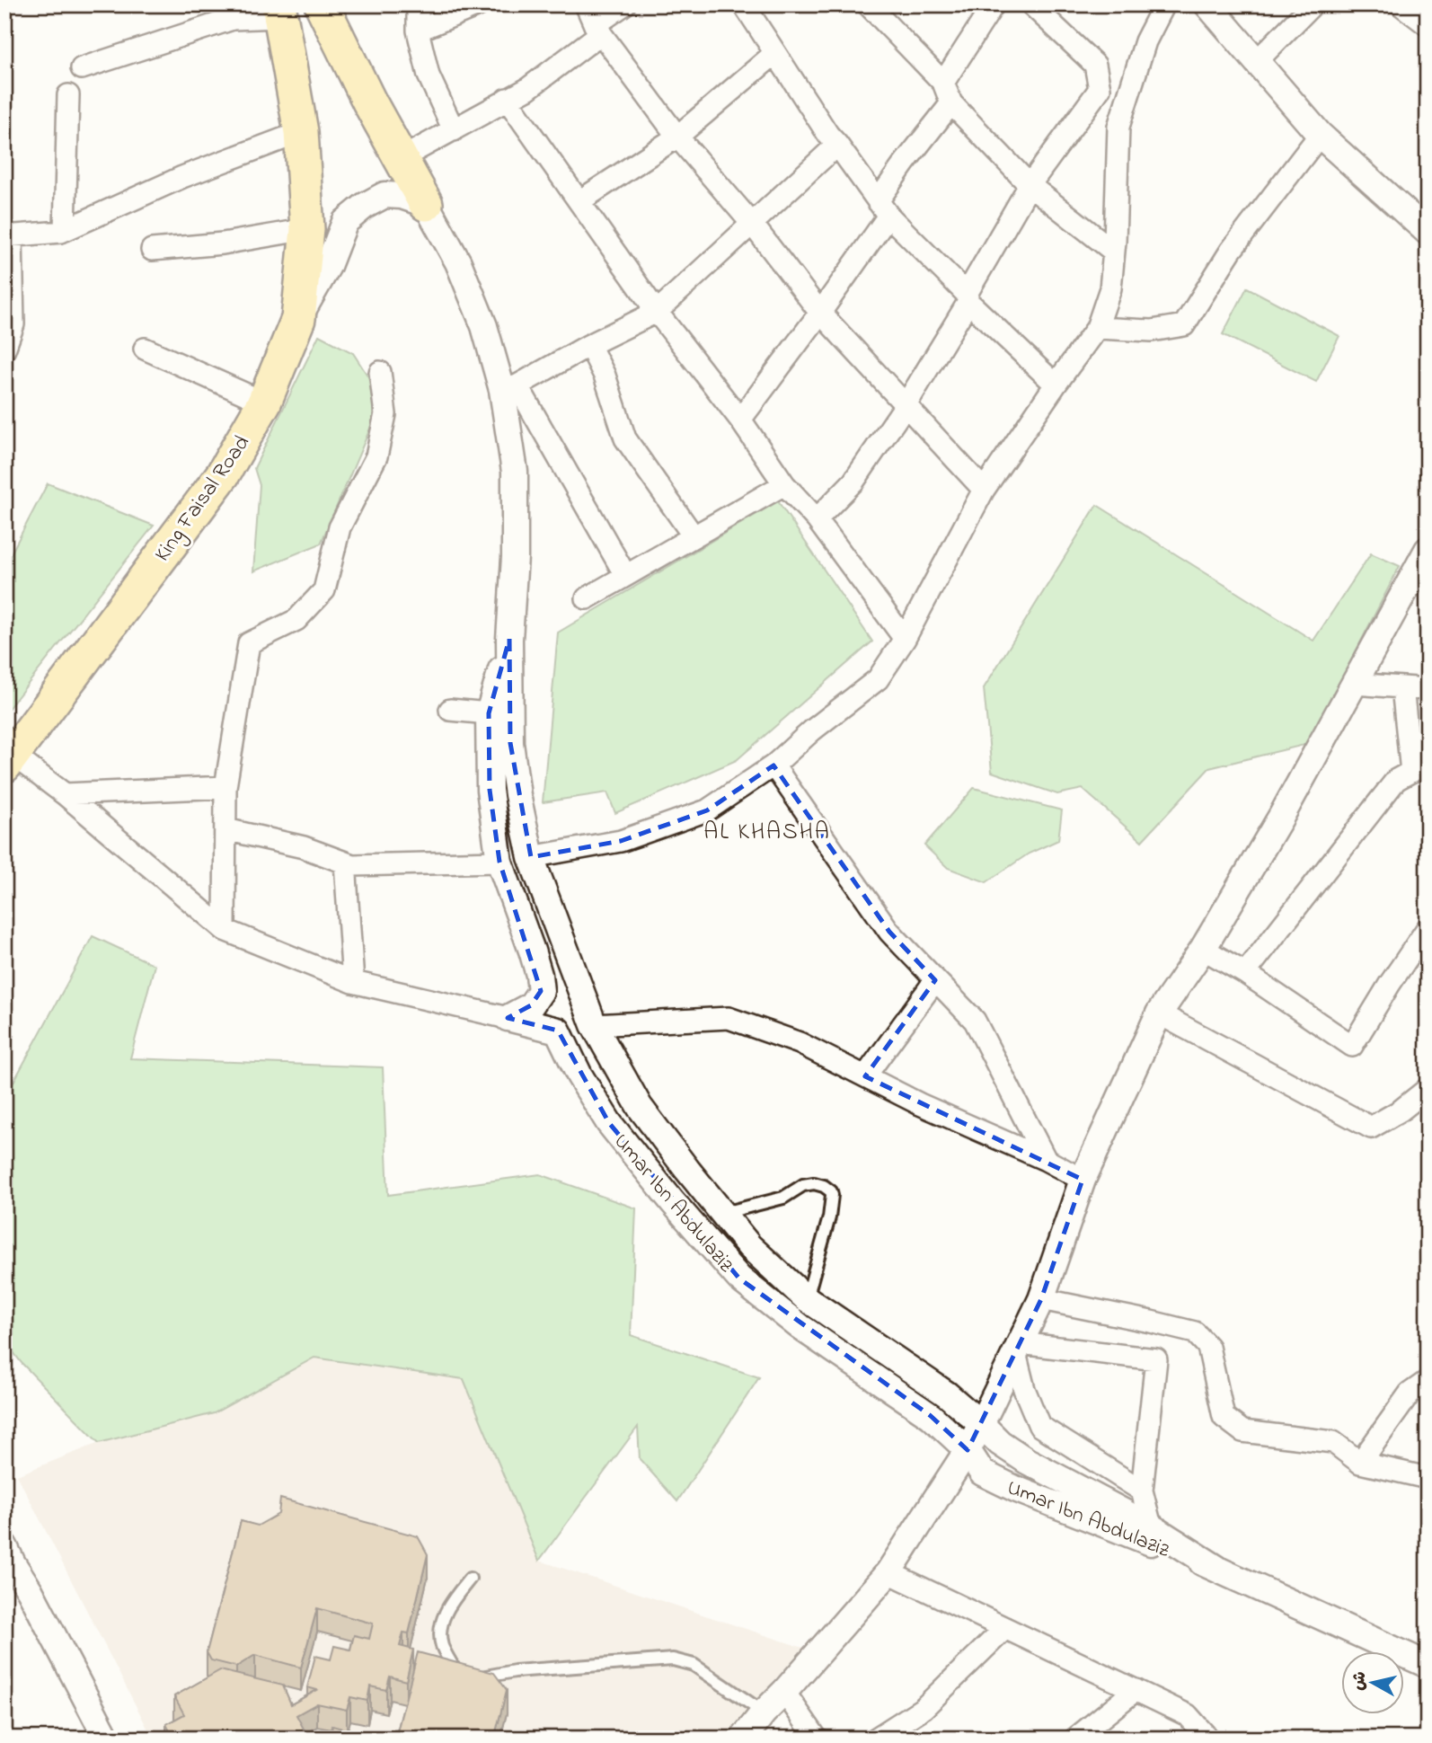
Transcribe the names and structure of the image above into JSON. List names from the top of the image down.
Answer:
{
  "streets": {
    "main road": ["King Faisal Road"],
    "street": ["Umar Ibn Abdulaziz"]
  },
  "districts": ["AL KHASHA"],
  "north": "left"
}
